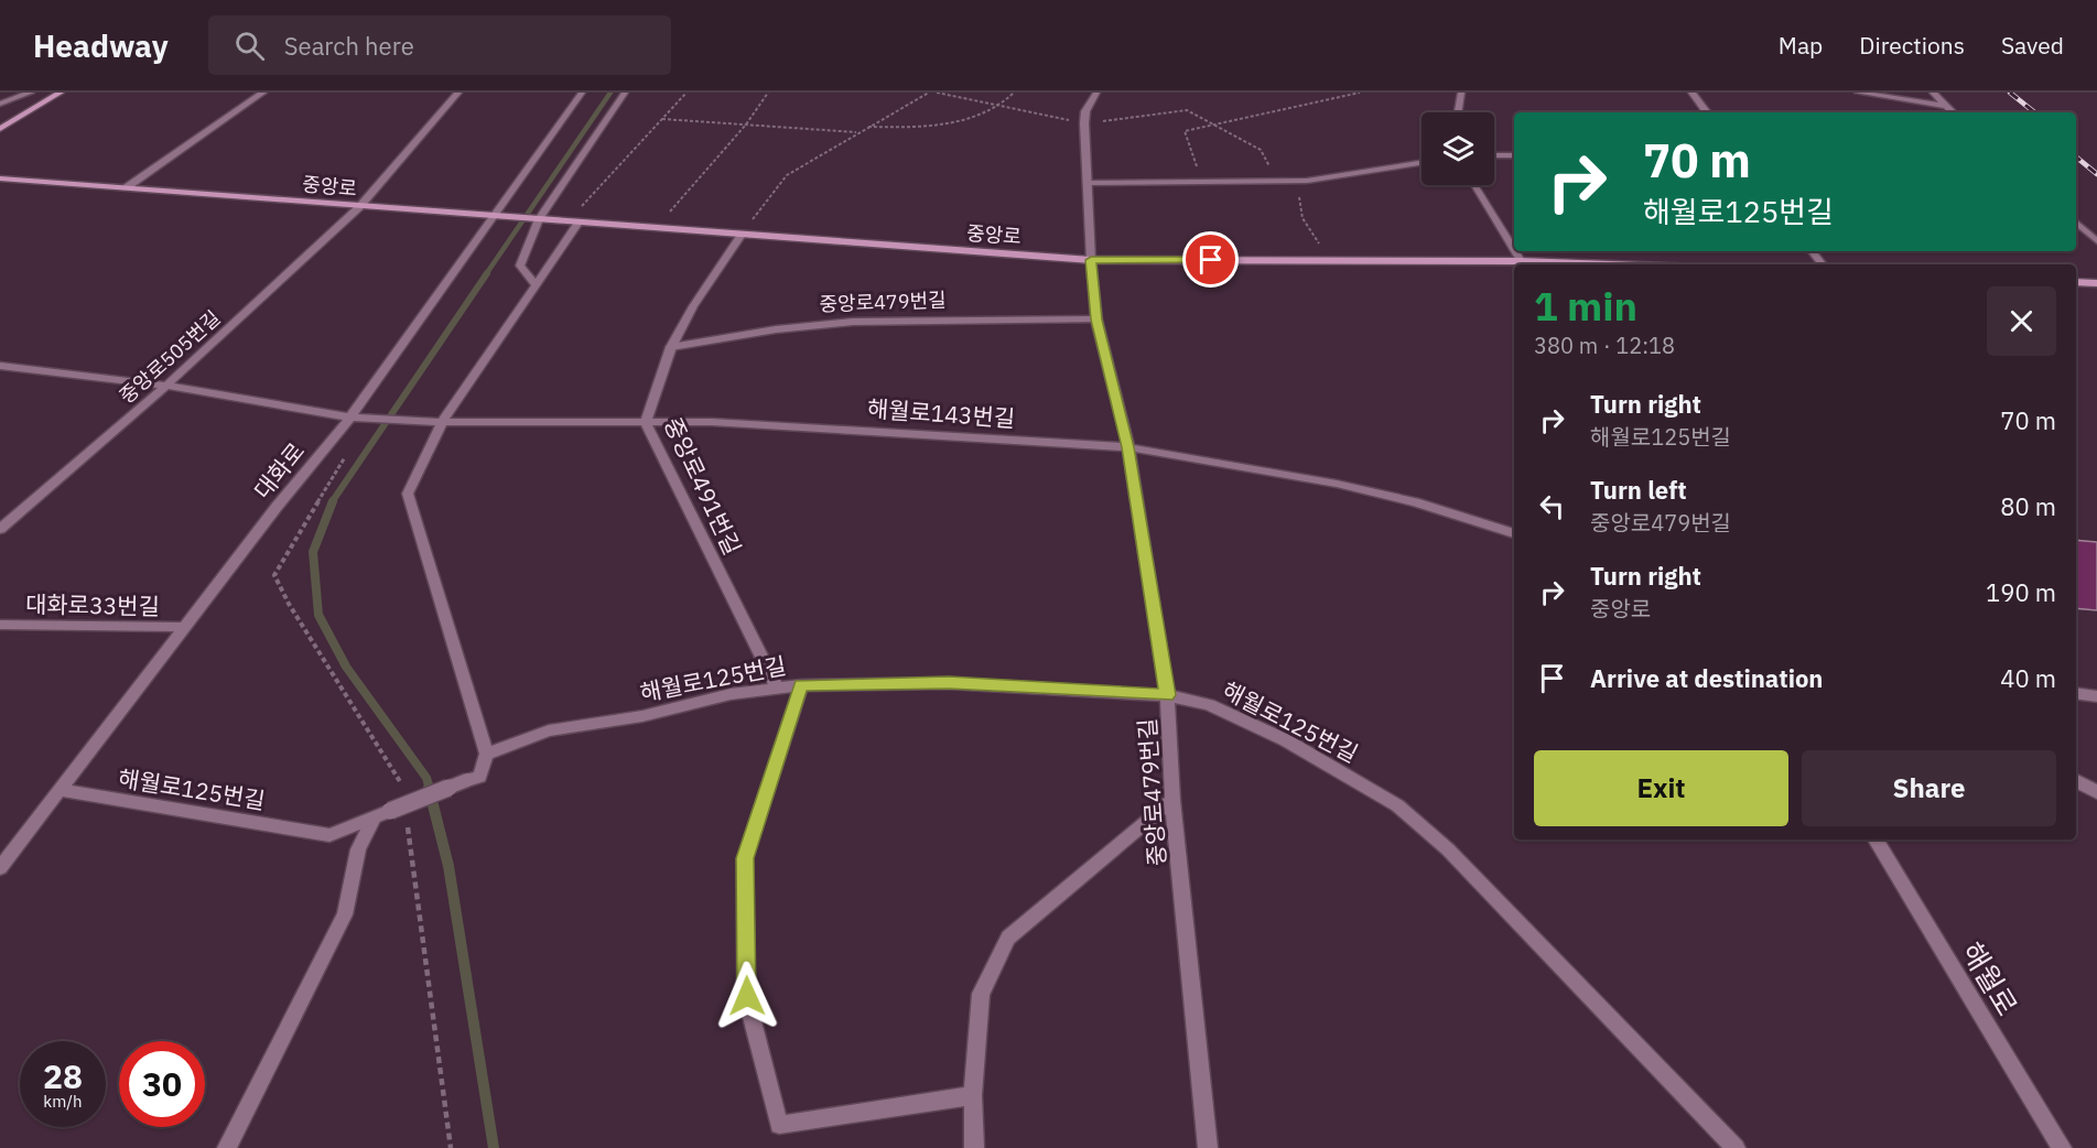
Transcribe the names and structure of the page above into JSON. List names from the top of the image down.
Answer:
{
  "streets": {
    "main road": ["중앙로"],
    "street": [
      "중앙로479번길",
      "중앙로505번길",
      "해월로143번길",
      "대화로",
      "중앙로491번길",
      "대화로33번길",
      "해월로125번길",
      "해월로"
    ]
  },
  "crossings": [
    ["중앙로", "중앙로479번길"],
    ["중앙로", "중앙로505번길"],
    ["중앙로", "대화로"],
    ["중앙로", "중앙로491번길"],
    ["중앙로479번길", "해월로143번길"],
    ["중앙로479번길", "중앙로491번길"],
    ["중앙로479번길", "해월로125번길"],
    ["중앙로505번길", "해월로143번길"],
    ["해월로143번길", "대화로"],
    ["해월로143번길", "중앙로491번길"],
    ["대화로", "대화로33번길"],
    ["대화로", "해월로125번길"],
    ["중앙로491번길", "해월로125번길"]
  ],
  "page": {
    "header": "Headway",
    "search": "Search here",
    "nav": ["Map", "Directions", "Saved"],
    "turn": ["70 m", "해월로125번길"],
    "heading": ["1 min", "380 m · 12:18"],
    "list": [
      {
        "name": "Turn right",
        "note": "해월로125번길",
        "value": "70 m"
      },
      {
        "name": "Turn left",
        "note": "중앙로479번길",
        "value": "80 m"
      },
      {
        "name": "Turn right",
        "note": "중앙로",
        "value": "190 m"
      },
      {
        "name": "Arrive at destination",
        "value": "40 m"
      }
    ],
    "buttons": ["Exit", "Share"],
    "speed": "28 km/h",
    "limit": "30"
  }
}
